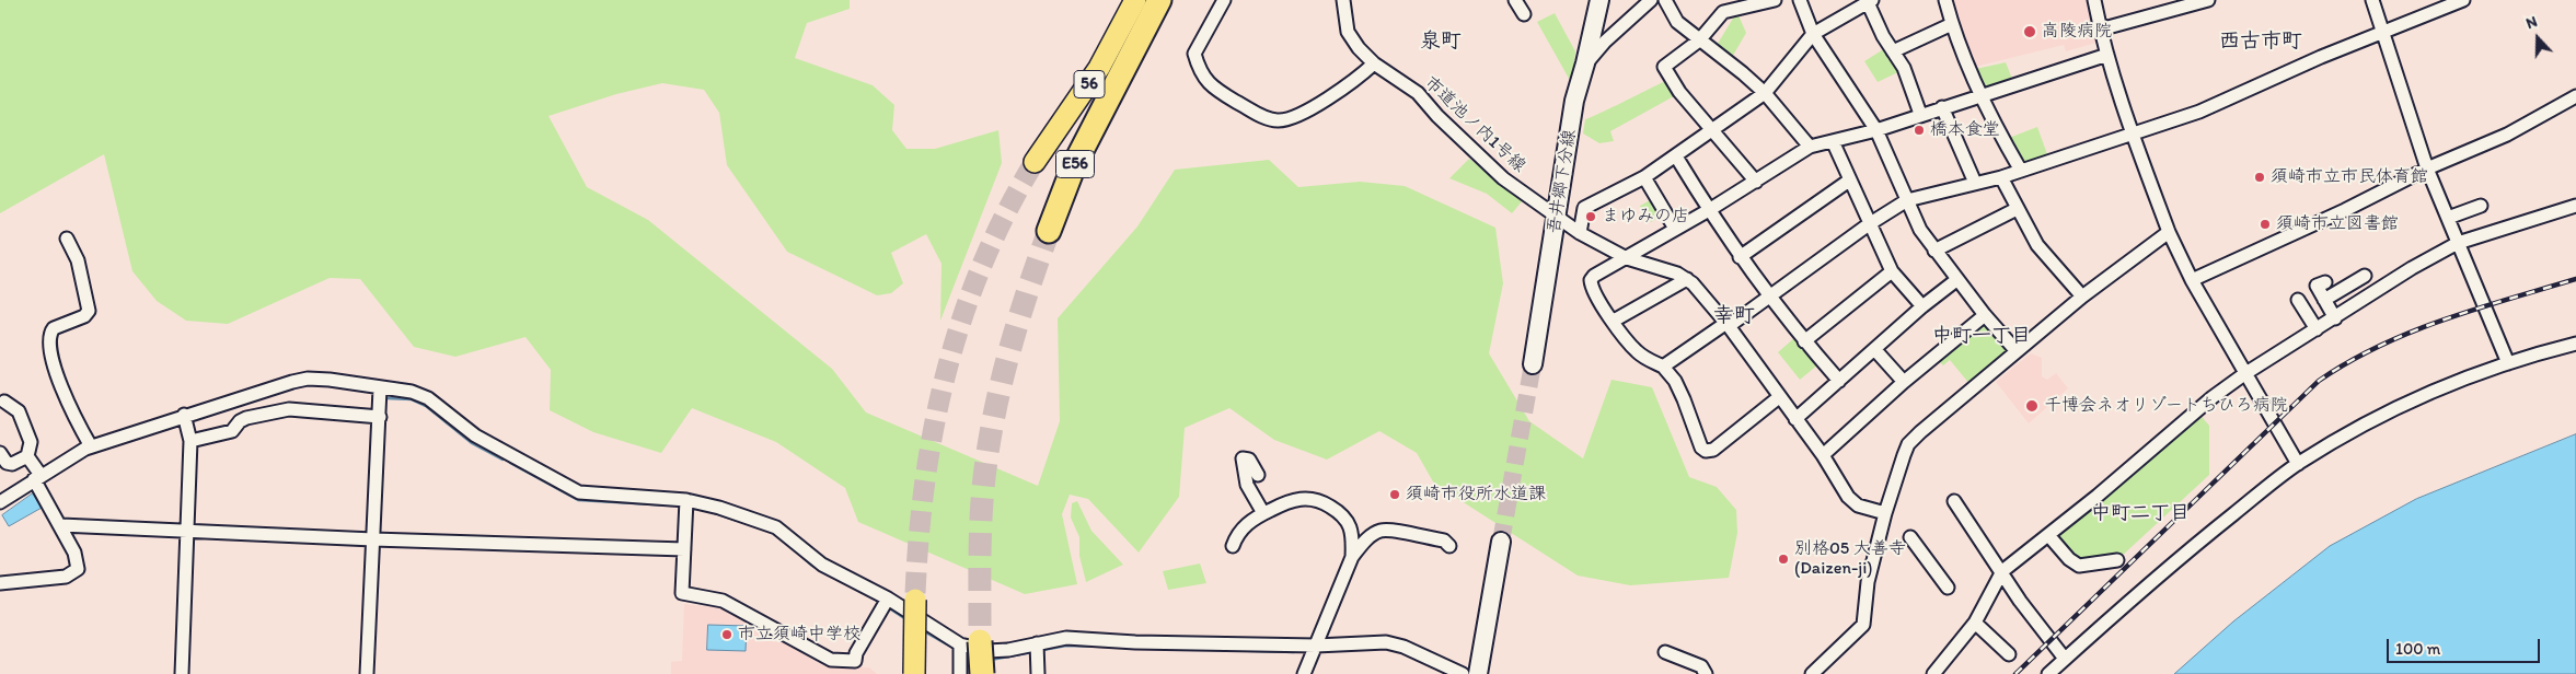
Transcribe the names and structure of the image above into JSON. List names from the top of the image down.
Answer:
{
  "streets": {
    "highway": ["56", "E56"],
    "main road": ["吾井郷下分線"],
    "street": ["市道池ノ内1号線"]
  },
  "crossings": [
    ["市道池ノ内1号線", "吾井郷下分線"]
  ],
  "districts": [
    "泉町",
    "西古市町",
    "幸町",
    "中町一丁目",
    "中町二丁目"
  ],
  "places": [
    "高陵病院",
    "橋本食堂",
    "須崎市立市民体育館",
    "まゆみの店",
    "須崎市立図書館",
    "千博会ネオリゾートちひろ病院",
    "須崎市役所水道課",
    "別格05 大善寺 (Daizen-ji)",
    "市立須崎中学校"
  ],
  "scale_bar": "100 m",
  "north": "top"
}
